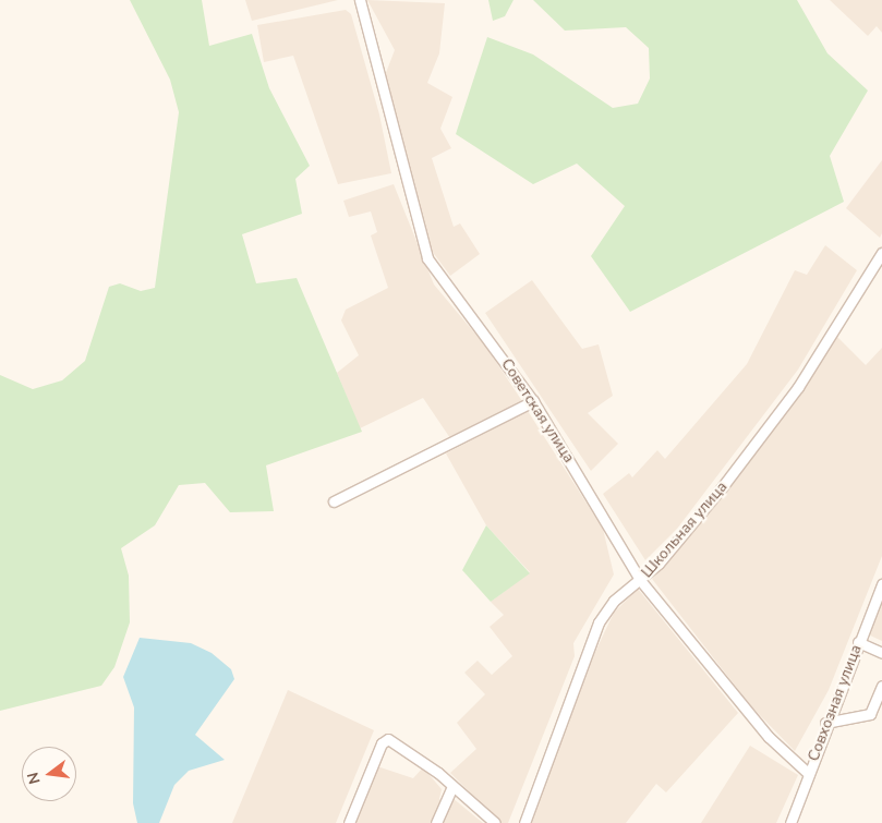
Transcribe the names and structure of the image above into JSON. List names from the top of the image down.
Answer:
{
  "streets": {
    "street": ["Советская улица", "Школьная улица", "Совхозная улица"]
  },
  "crossings": [
    ["Советская улица", "Школьная улица"],
    ["Советская улица", "Совхозная улица"]
  ],
  "north": "left"
}
